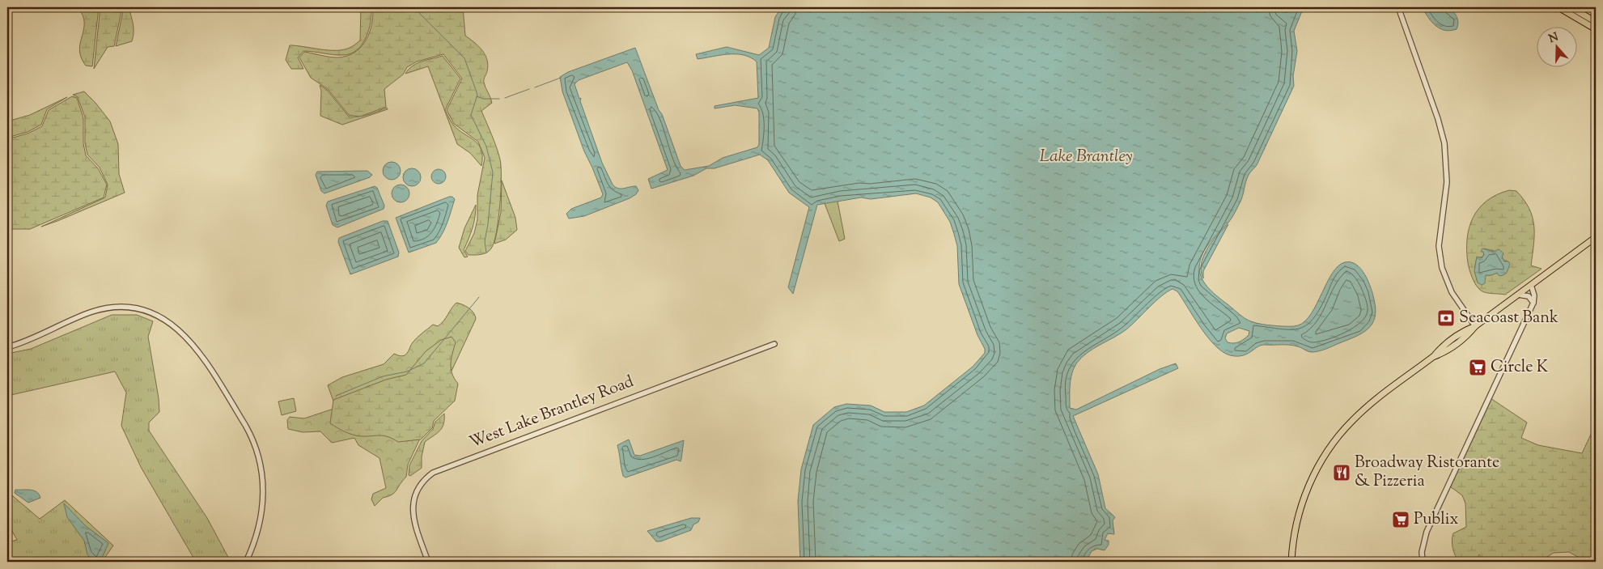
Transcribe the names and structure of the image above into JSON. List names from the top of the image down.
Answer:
{
  "streets": {
    "street": ["West Lake Brantley Road"]
  },
  "water": ["Lake Brantley"],
  "places": {
    "bank": ["Seacoast Bank"],
    "supermarket": ["Circle K", "Publix"],
    "restaurant": ["Broadway Ristorante & Pizzeria"]
  },
  "north": "top"
}
